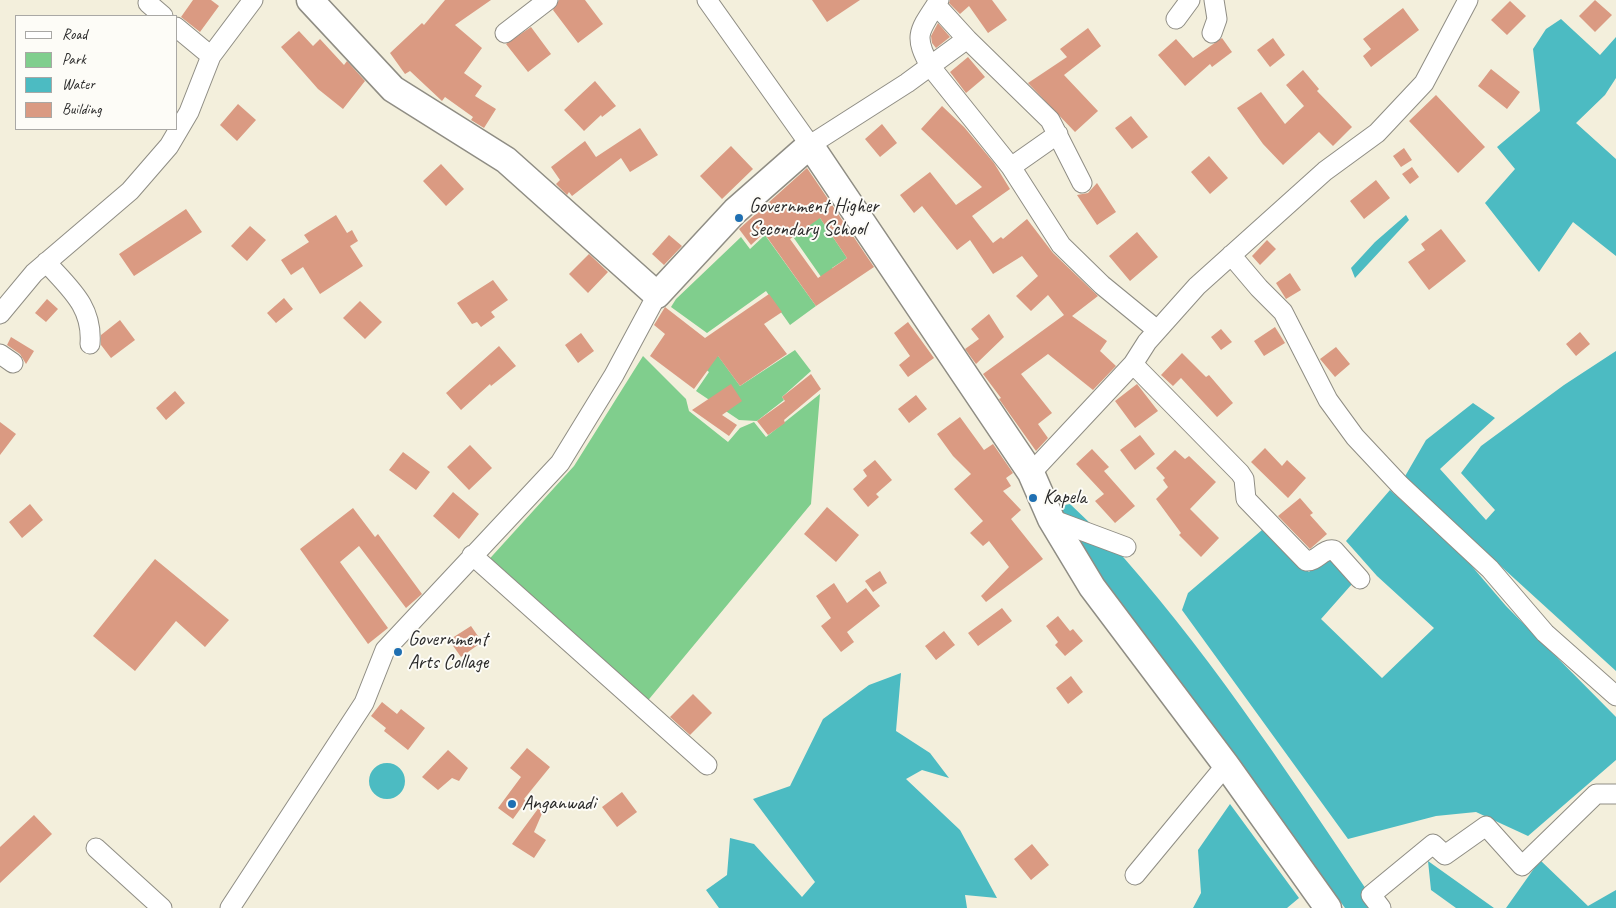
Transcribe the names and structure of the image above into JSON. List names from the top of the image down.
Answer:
{
  "places": [
    "Government Higher Secondary School",
    "Kapela",
    "Government Arts Collage",
    "Anganwadi"
  ],
  "legend": [
    "Road",
    "Park",
    "Water",
    "Building"
  ]
}
